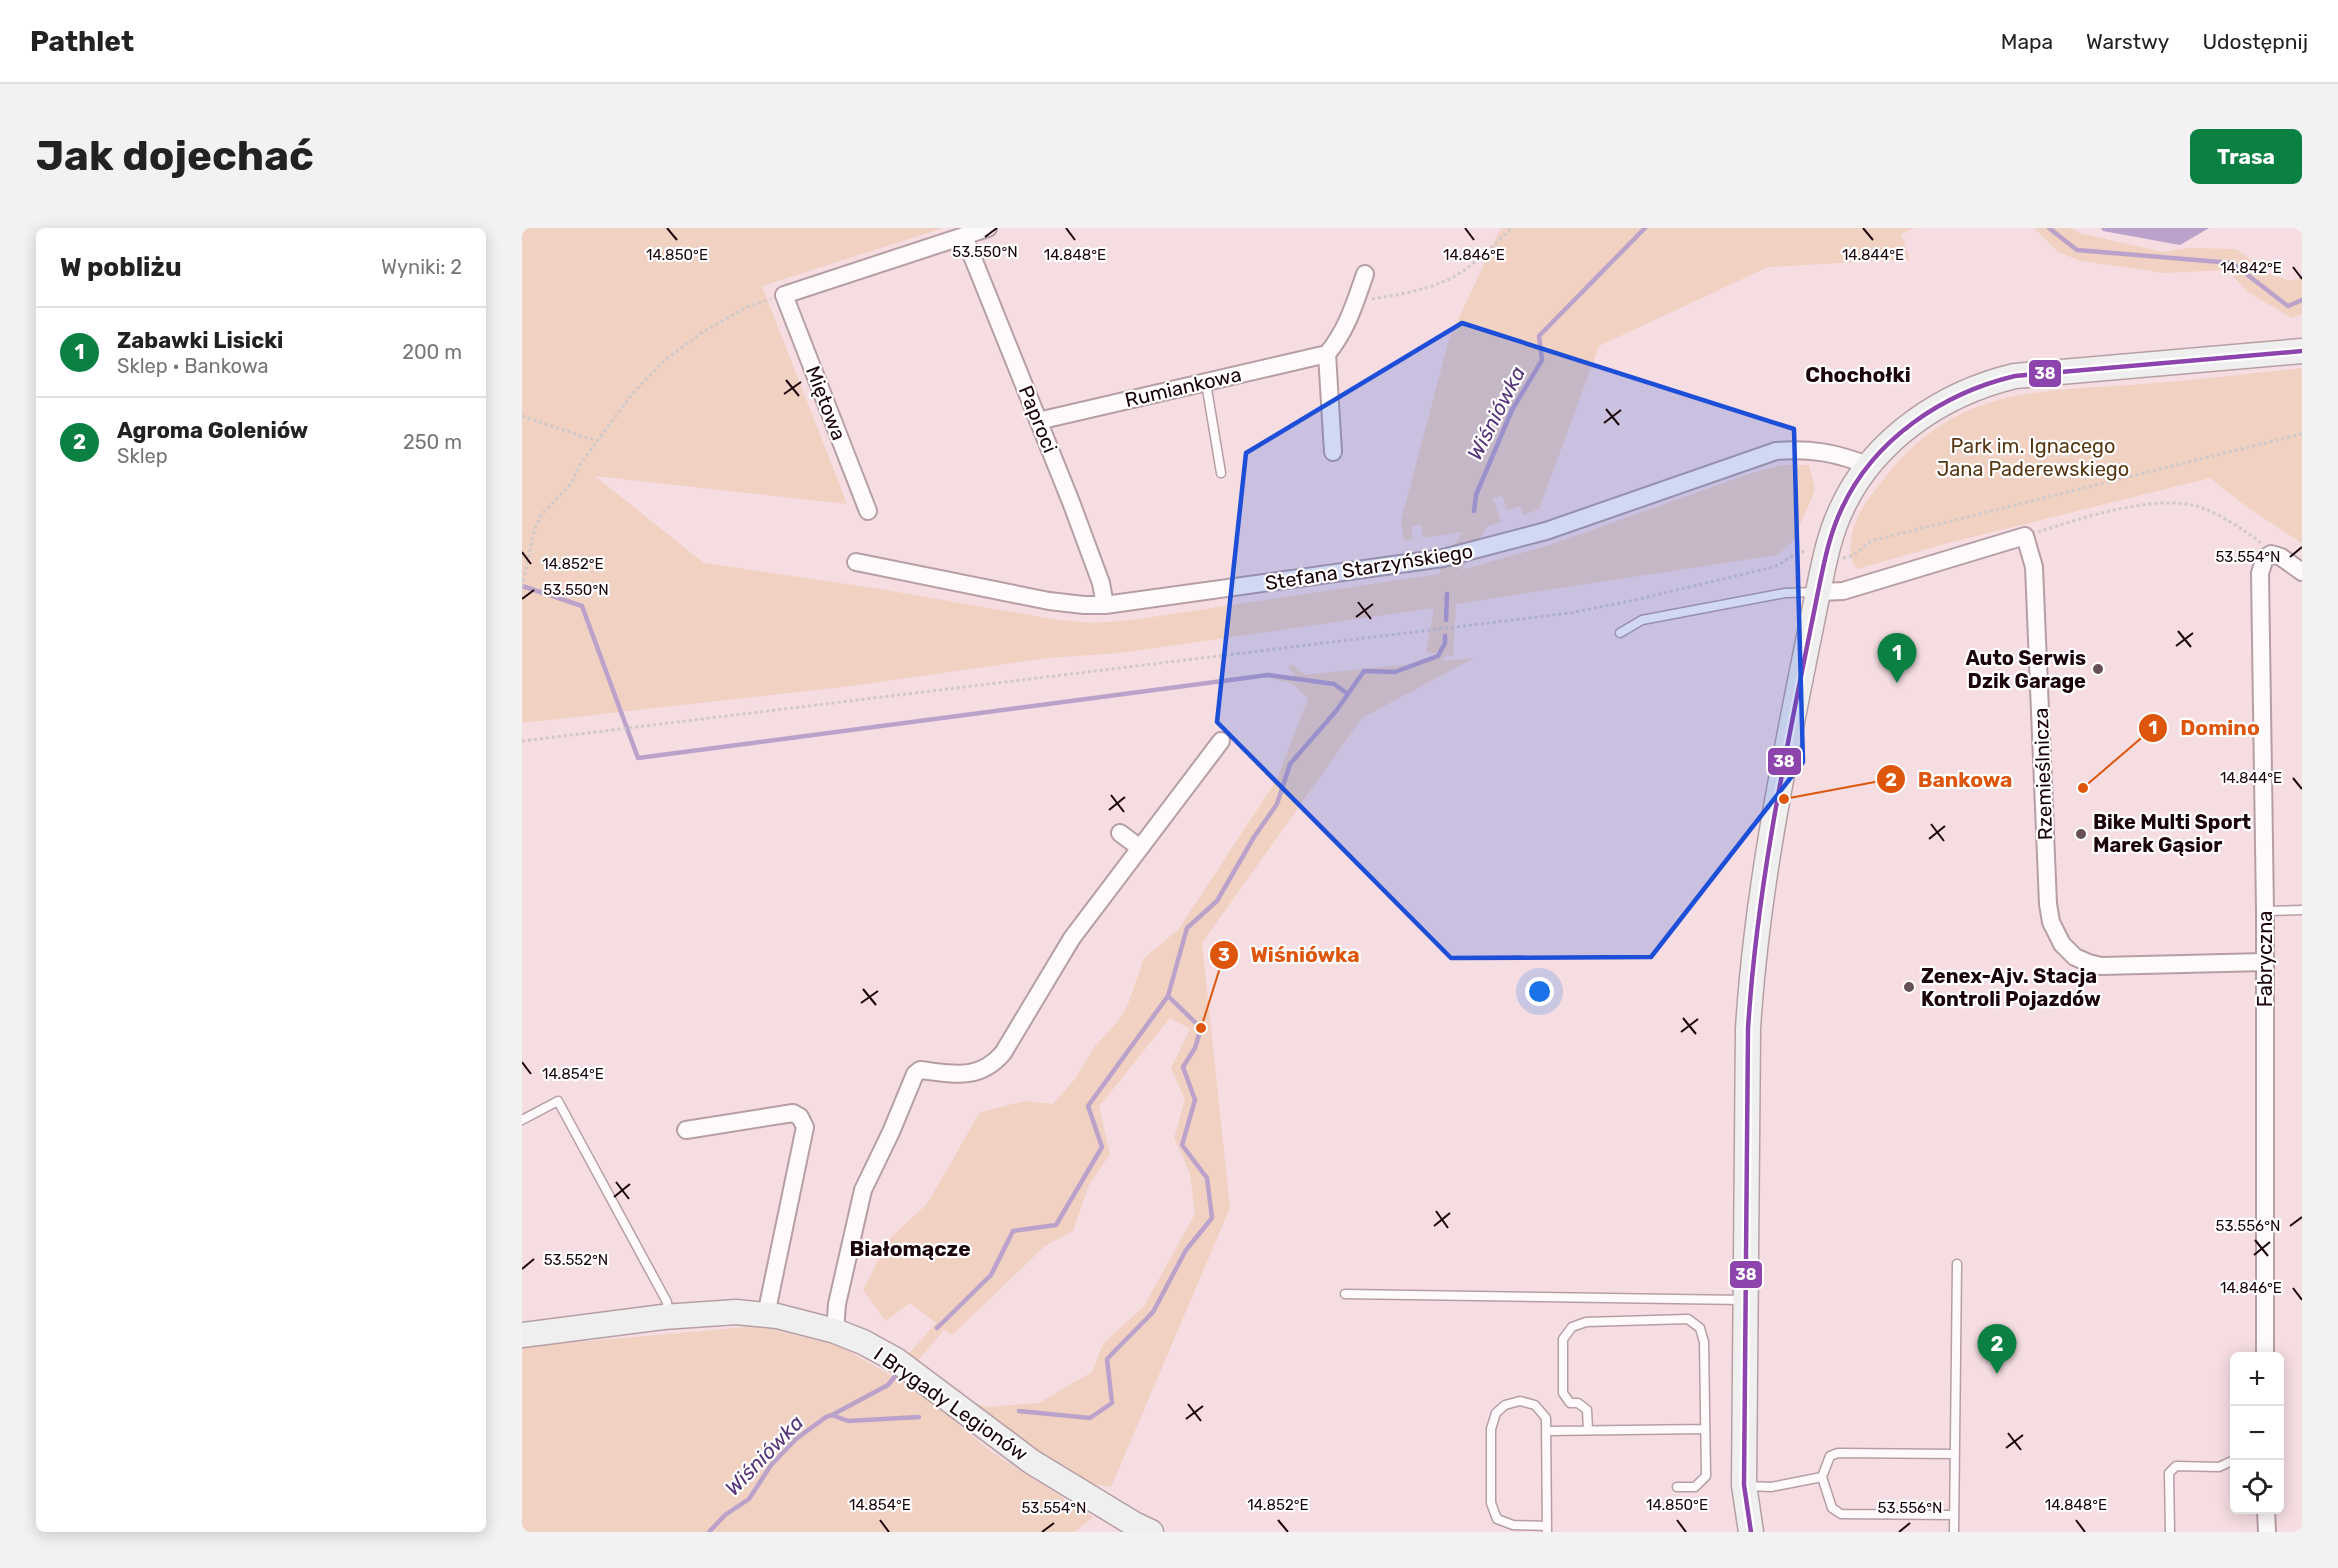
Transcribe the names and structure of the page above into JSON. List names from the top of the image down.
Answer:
{
  "streets": {
    "street": [
      "Rumiankowa",
      "Miętowa",
      "Paproci",
      "Stefana Starzyńskiego",
      "Rzemieślnicza",
      "Fabryczna",
      "I Brygady Legionów"
    ]
  },
  "crossings": [
    ["Rumiankowa", "Paproci"],
    ["Paproci", "Stefana Starzyńskiego"],
    ["Rzemieślnicza", "Fabryczna"]
  ],
  "districts": ["Chochołki", "Białomącze"],
  "water": ["Wiśniówka"],
  "parks": ["Park im. Ignacego Jana Paderewskiego"],
  "places": [
    "Auto Serwis Dzik Garage",
    "Domino",
    "Bankowa",
    "Bike Multi Sport Marek Gąsior",
    "Zenex-Ajv. Stacja Kontroli Pojazdów",
    "Wiśniówka"
  ],
  "lines": ["transit line 38"],
  "page": {
    "header": "Pathlet",
    "nav": ["Mapa", "Warstwy", "Udostępnij"],
    "buttons": "Trasa",
    "title": "Jak dojechać",
    "heading": ["W pobliżu", "Wyniki: 2"],
    "list": [
      {
        "mark": "1",
        "name": "Zabawki Lisicki",
        "note": "Sklep · Bankowa",
        "value": "200 m"
      },
      {
        "mark": "2",
        "name": "Agroma Goleniów",
        "note": "Sklep",
        "value": "250 m"
      }
    ],
    "pins": ["1", "2"],
    "map_buttons": ["+", "−"]
  },
  "coordinates": [
    "53.550°N",
    "14.850°E",
    "14.846°E",
    "14.844°E",
    "14.848°E",
    "14.842°E",
    "53.554°N",
    "14.852°E",
    "14.854°E",
    "53.556°N",
    "53.552°N"
  ]
}
